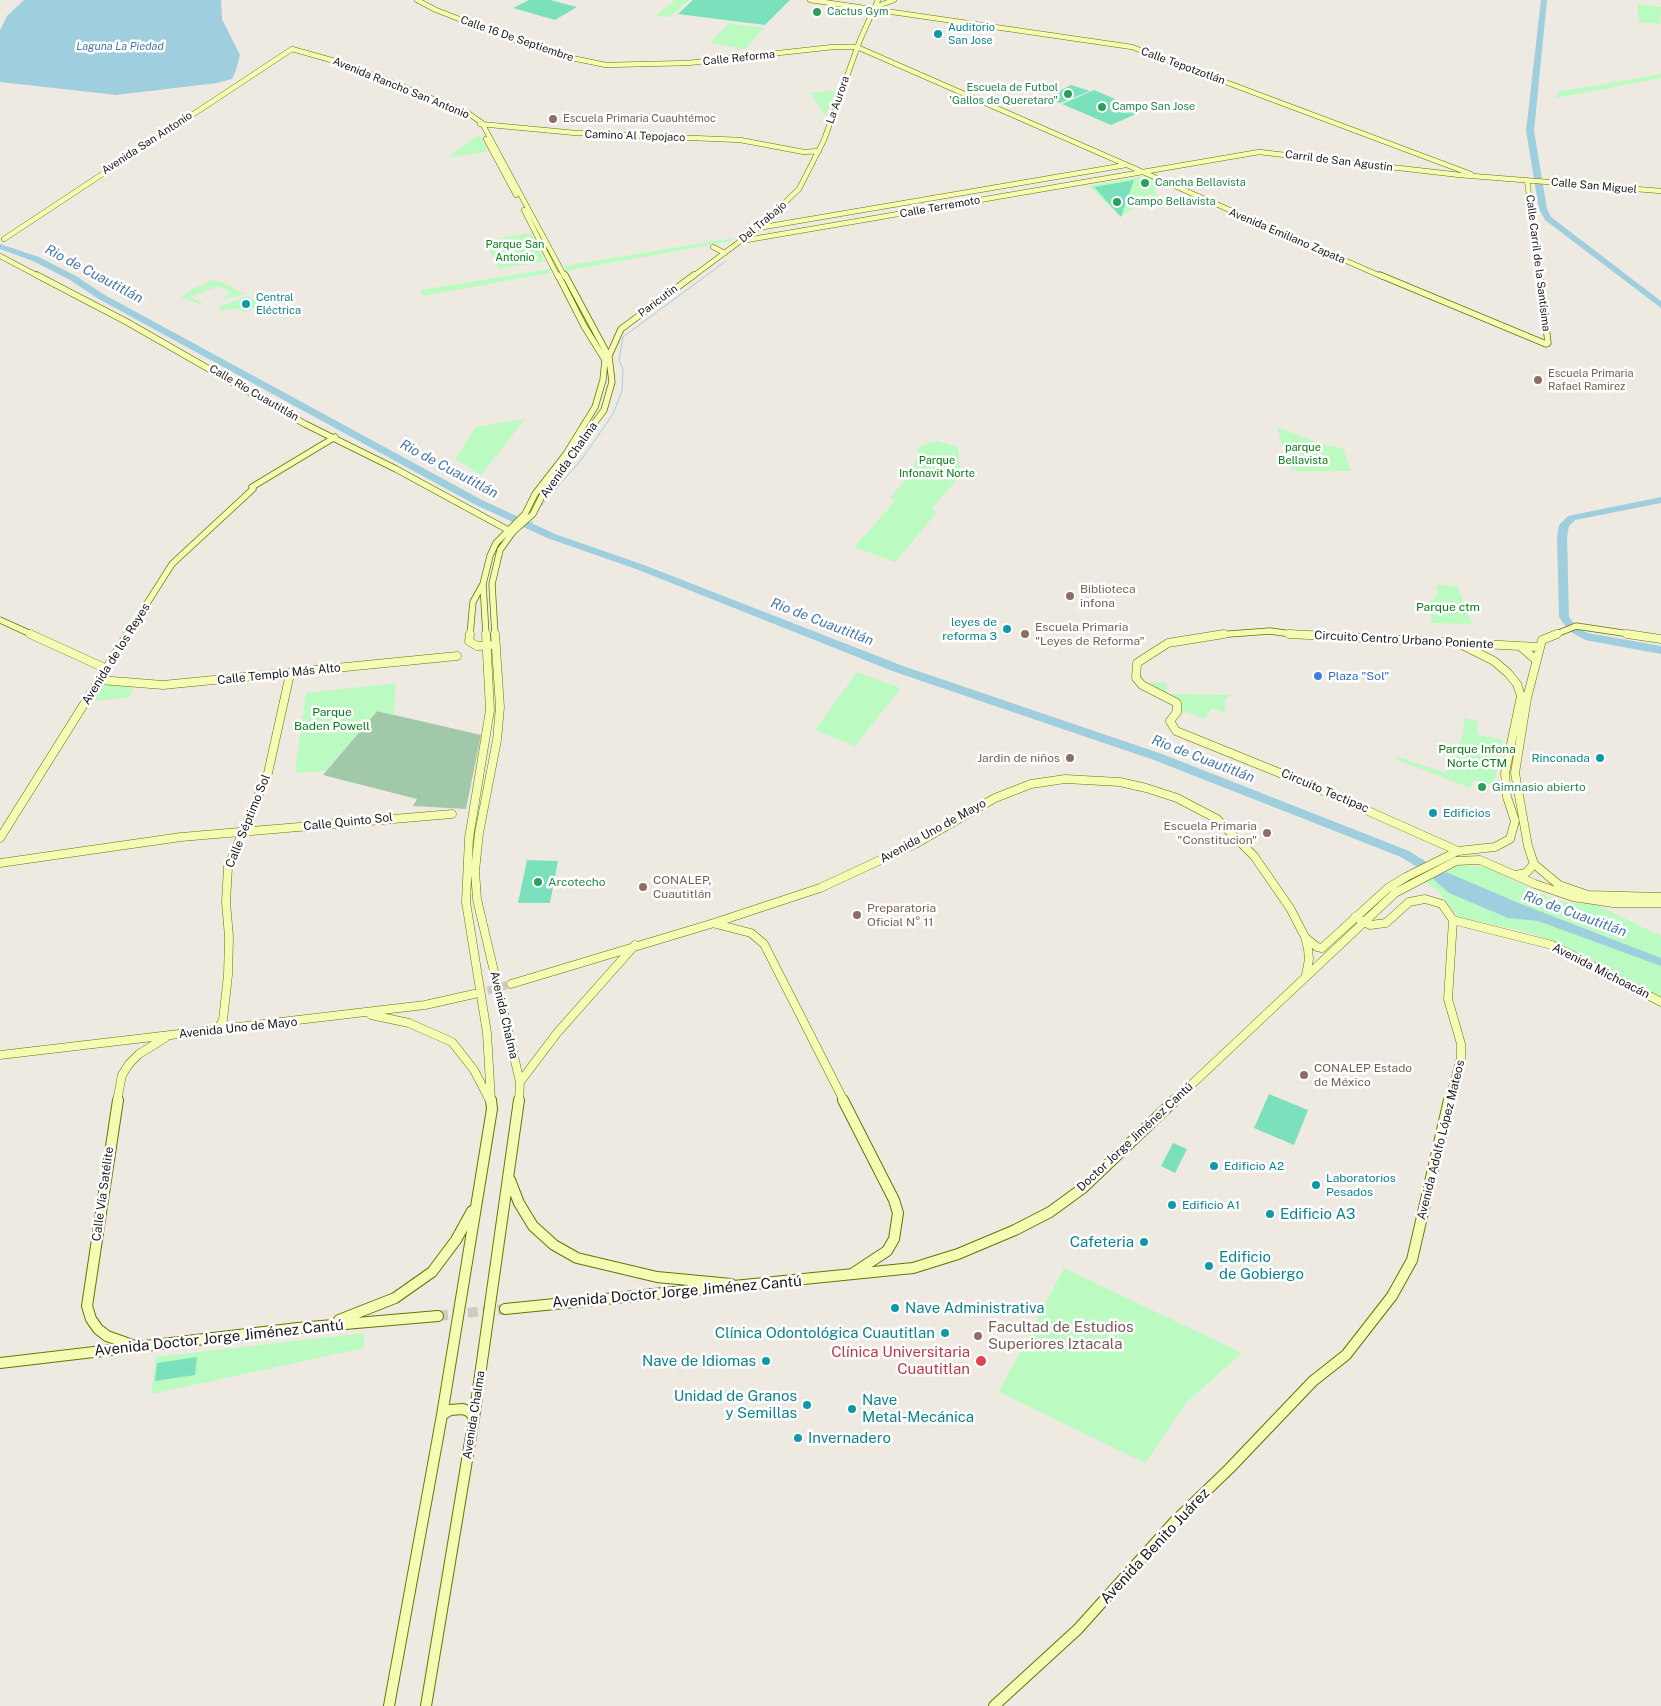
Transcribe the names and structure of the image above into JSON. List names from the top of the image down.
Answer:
{
  "streets": {
    "street": [
      "Calle 16 De Septiembre",
      "Calle Reforma",
      "Calle Tepotzotlán",
      "Avenida Rancho San Antonio",
      "La Aurora",
      "Camino Al Tepojaco",
      "Avenida San Antonio",
      "Carril de San Agustin",
      "Calle San Miguel",
      "Calle Terremoto",
      "Del Trabajo",
      "Avenida Emiliano Zapata",
      "Calle Carril de la Santísima",
      "Paricutin",
      "Calle Río Cuautitlán",
      "Avenida Chalma",
      "Circuito Centro Urbano Poniente",
      "Avenida de los Reyes",
      "Calle Templo Más Alto",
      "Circuito Tectipac",
      "Calle Séptimo Sol",
      "Calle Quinto Sol",
      "Avenida Uno de Mayo",
      "Avenida Michoacán",
      "Doctor Jorge Jiménez Cantú",
      "Avenida Adolfo López Mateos",
      "Calle Vía Satélite",
      "Avenida Doctor Jorge Jiménez Cantú",
      "Avenida Benito Juárez"
    ]
  },
  "crossings": [
    ["Calle 16 De Septiembre", "Calle Reforma"],
    ["Calle Reforma", "La Aurora"],
    ["Calle Reforma", "Avenida Emiliano Zapata"],
    ["Calle Tepotzotlán", "La Aurora"],
    ["Calle Tepotzotlán", "Carril de San Agustin"],
    ["Calle Tepotzotlán", "Calle San Miguel"],
    ["Avenida Rancho San Antonio", "Camino Al Tepojaco"],
    ["Avenida Rancho San Antonio", "Avenida San Antonio"],
    ["Avenida Rancho San Antonio", "Paricutin"],
    ["Avenida Rancho San Antonio", "Avenida Chalma"],
    ["La Aurora", "Camino Al Tepojaco"],
    ["La Aurora", "Del Trabajo"],
    ["La Aurora", "Avenida Emiliano Zapata"],
    ["Carril de San Agustin", "Calle San Miguel"],
    ["Carril de San Agustin", "Calle Terremoto"],
    ["Carril de San Agustin", "Avenida Emiliano Zapata"],
    ["Calle San Miguel", "Calle Carril de la Santísima"],
    ["Calle Terremoto", "Del Trabajo"],
    ["Calle Terremoto", "Avenida Emiliano Zapata"],
    ["Del Trabajo", "Paricutin"],
    ["Avenida Emiliano Zapata", "Calle Carril de la Santísima"],
    ["Paricutin", "Avenida Chalma"],
    ["Calle Río Cuautitlán", "Avenida Chalma"],
    ["Calle Río Cuautitlán", "Avenida de los Reyes"],
    ["Circuito Centro Urbano Poniente", "Circuito Tectipac"],
    ["Avenida de los Reyes", "Calle Templo Más Alto"],
    ["Calle Templo Más Alto", "Calle Séptimo Sol"],
    ["Calle Séptimo Sol", "Calle Quinto Sol"],
    ["Calle Séptimo Sol", "Avenida Uno de Mayo"],
    ["Avenida Uno de Mayo", "Doctor Jorge Jiménez Cantú"],
    ["Avenida Uno de Mayo", "Calle Vía Satélite"],
    ["Avenida Michoacán", "Avenida Adolfo López Mateos"],
    ["Doctor Jorge Jiménez Cantú", "Avenida Doctor Jorge Jiménez Cantú"],
    ["Avenida Adolfo López Mateos", "Avenida Benito Juárez"],
    ["Calle Vía Satélite", "Avenida Doctor Jorge Jiménez Cantú"]
  ],
  "water": ["Laguna La Piedad", "Rio de Cuautitlán"],
  "parks": [
    "Parque San Antonio",
    "parque Bellavista",
    "Parque Infonavit Norte",
    "Parque ctm",
    "Parque Baden Powell",
    "Parque Infona Norte CTM"
  ],
  "places": [
    "Cactus Gym",
    "Auditorio San Jose",
    "Escuela de Futbol 'Gallos de Queretaro\"",
    "Campo San Jose",
    "Escuela Primaria Cuauhtémoc",
    "Cancha Bellavista",
    "Campo Bellavista",
    "Central Eléctrica",
    "Escuela Primaria Rafael Ramirez",
    "Biblioteca infona",
    "leyes de reforma 3",
    "Escuela Primaria \"Leyes de Reforma\"",
    "Plaza \"Sol\"",
    "Jardin de niños",
    "Rinconada",
    "Gimnasio abierto",
    "Edificios",
    "Escuela Primaria \"Constitucion\"",
    "Arcotecho",
    "CONALEP, Cuautitlán",
    "Preparatoria Oficial N° 11",
    "CONALEP Estado de México",
    "Edificio A2",
    "Laboratorios Pesados",
    "Edificio A1",
    "Edificio A3",
    "Cafeteria",
    "Edificio de Gobiergo",
    "Nave Administrativa",
    "Clínica Odontológica Cuautitlan",
    "Facultad de Estudios Superiores Iztacala",
    "Nave de Idiomas",
    "Clínica Universitaria Cuautitlan",
    "Unidad de Granos y Semillas",
    "Nave Metal-Mecánica",
    "Invernadero"
  ]
}
